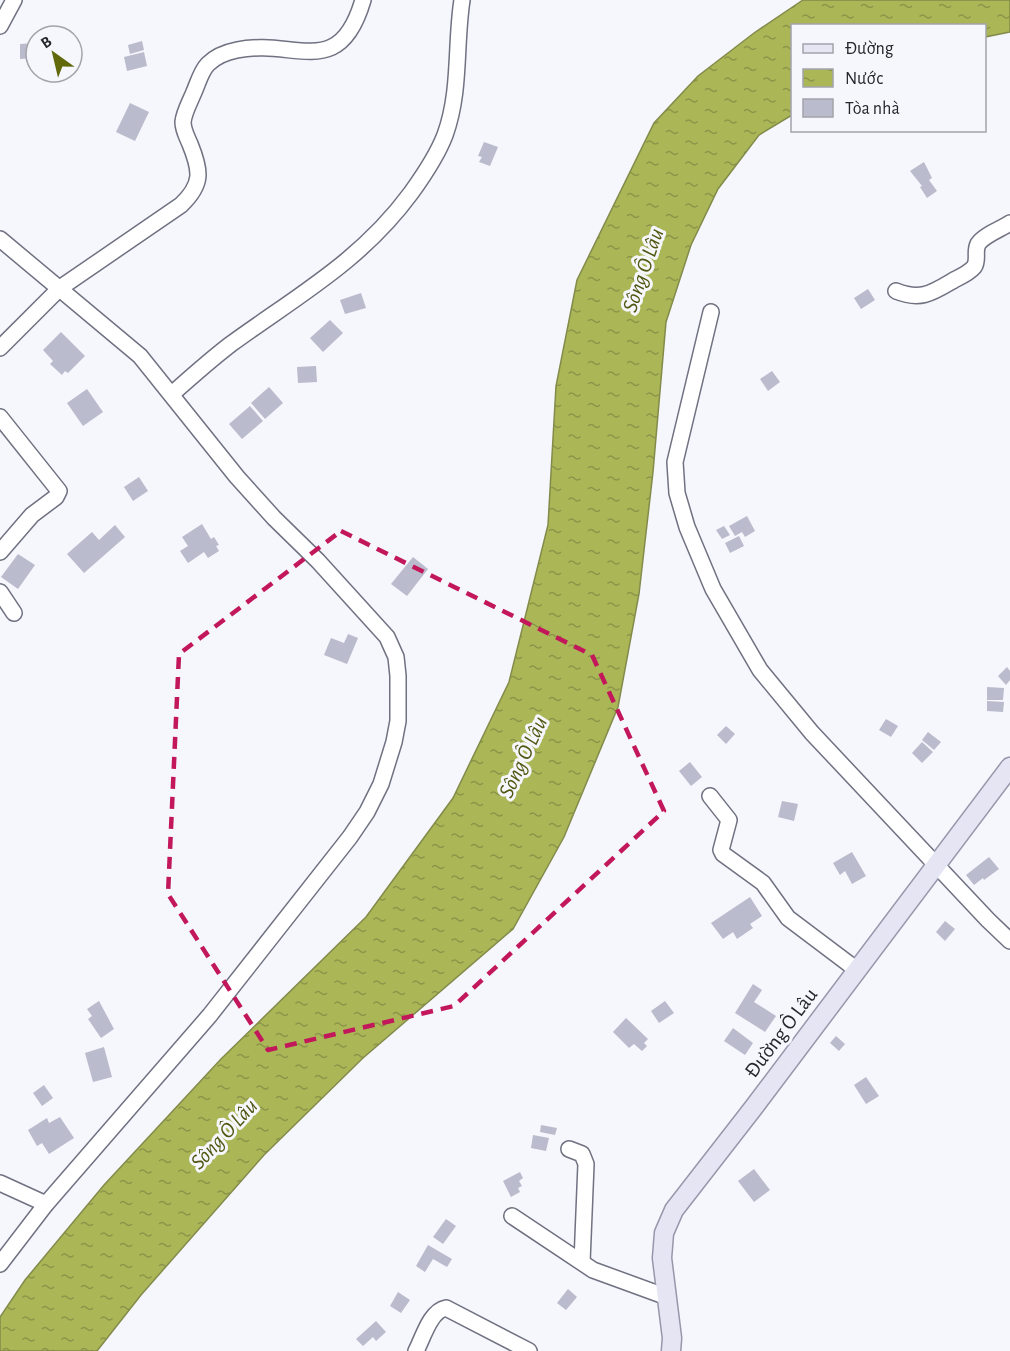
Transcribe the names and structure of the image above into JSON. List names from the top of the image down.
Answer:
{
  "streets": {
    "main road": ["Đường Ô Lâu"]
  },
  "water": ["Sông Ô Lâu"],
  "legend": ["Đường", "Nước", "Tòa nhà"],
  "north": "top left"
}
